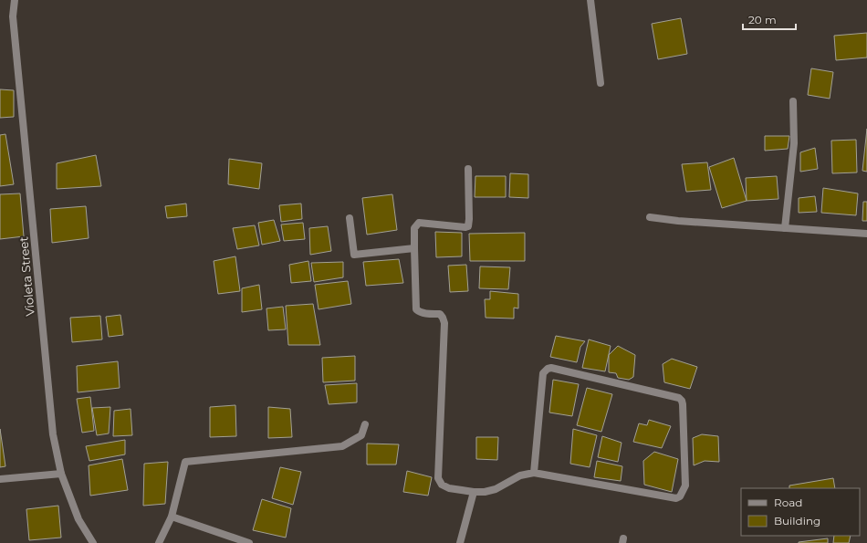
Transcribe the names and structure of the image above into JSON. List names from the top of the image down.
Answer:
{
  "streets": {
    "street": ["Violeta Street"]
  },
  "legend": ["Road", "Building"],
  "scale_bar": "20 m"
}
